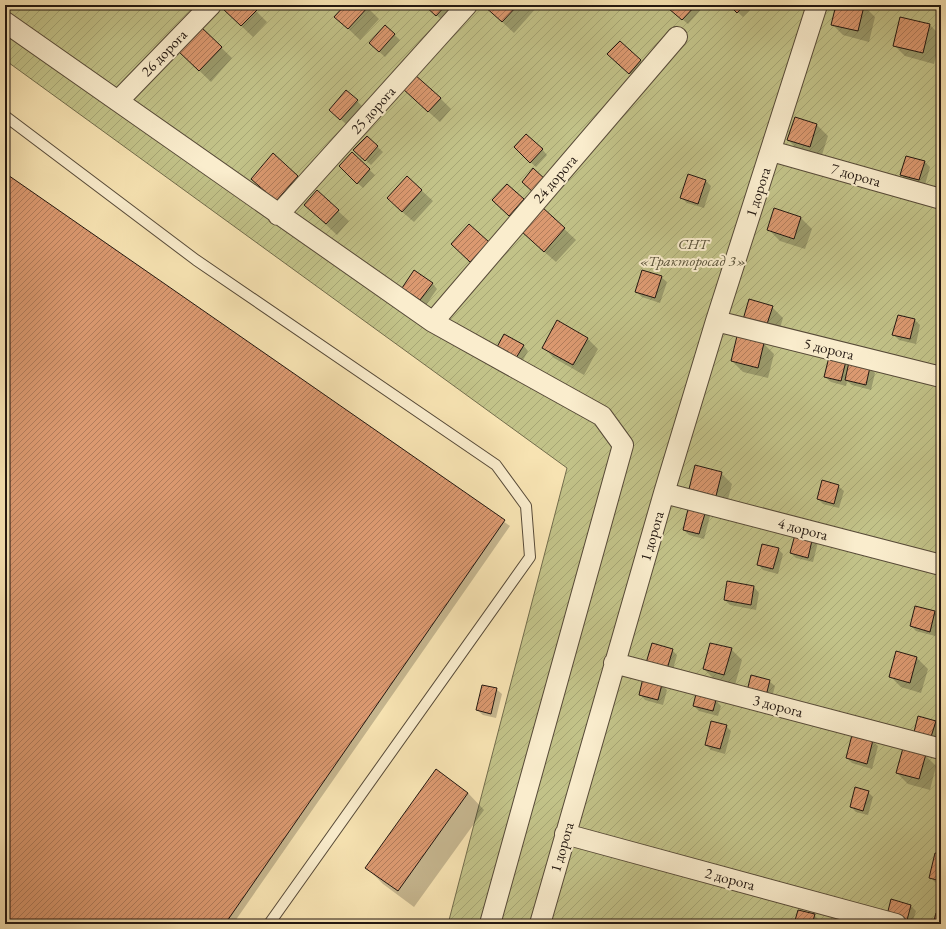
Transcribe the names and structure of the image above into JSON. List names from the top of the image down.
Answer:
{
  "streets": {
    "street": [
      "26 дорога",
      "25 дорога",
      "7 дорога",
      "24 дорога",
      "1 дорога",
      "5 дорога",
      "4 дорога",
      "3 дорога",
      "2 дорога"
    ]
  },
  "crossings": [
    ["7 дорога", "1 дорога"],
    ["1 дорога", "5 дорога"],
    ["1 дорога", "4 дорога"],
    ["1 дорога", "3 дорога"],
    ["1 дорога", "2 дорога"]
  ],
  "parks": ["СНТ «Тракторосад 3»"]
}
